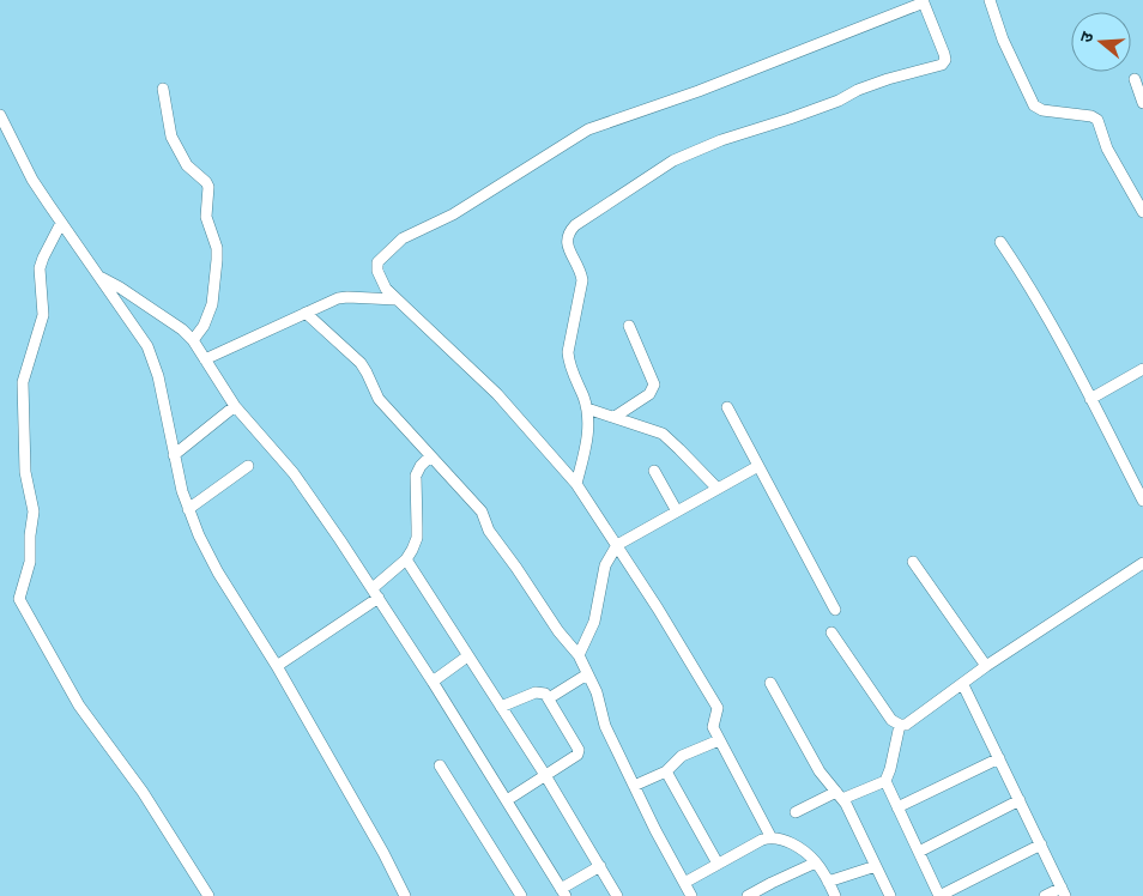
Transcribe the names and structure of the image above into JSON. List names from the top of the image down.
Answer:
{
  "north": "left"
}
